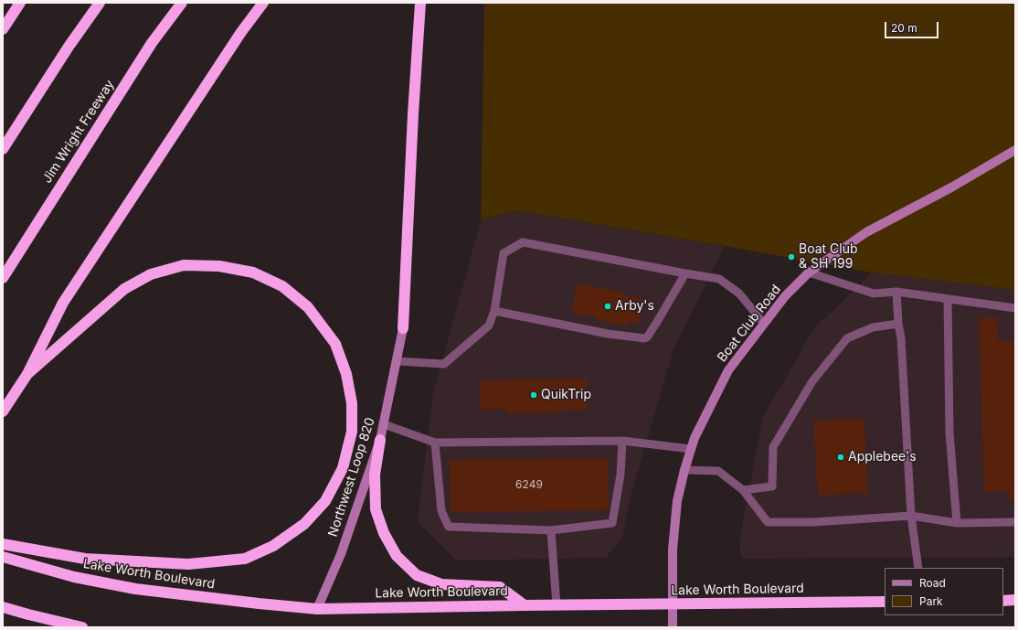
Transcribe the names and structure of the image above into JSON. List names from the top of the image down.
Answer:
{
  "streets": {
    "highway": ["Jim Wright Freeway", "Lake Worth Boulevard"],
    "main road": ["Boat Club Road", "Northwest Loop 820"]
  },
  "crossings": [
    ["Boat Club Road", "Lake Worth Boulevard"],
    ["Northwest Loop 820", "Lake Worth Boulevard"]
  ],
  "places": [
    "Boat Club & SH 199",
    "Arby's",
    "QuikTrip",
    "Applebee's"
  ],
  "house_numbers": ["6249"],
  "legend": ["Road", "Park"],
  "scale_bar": "20 m"
}
